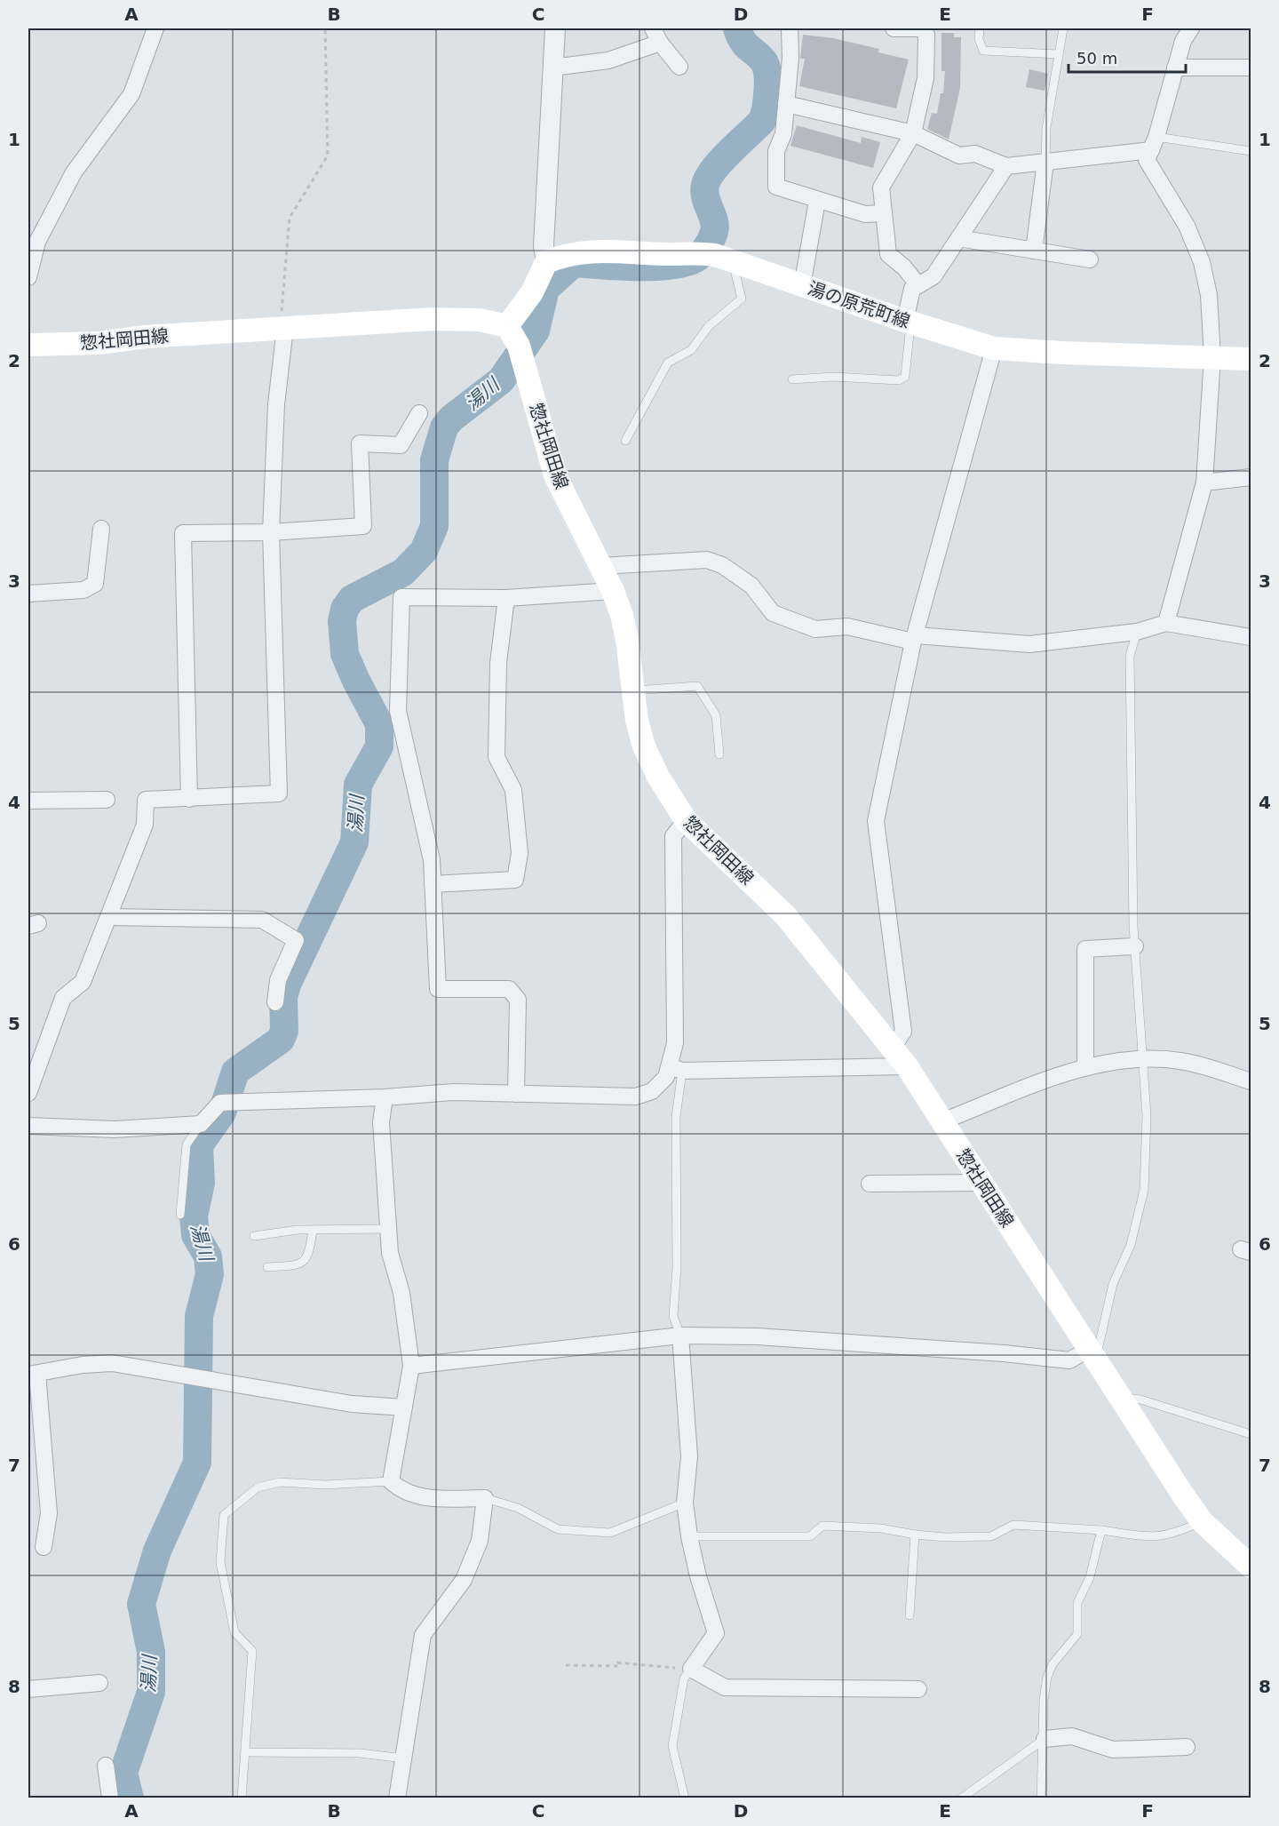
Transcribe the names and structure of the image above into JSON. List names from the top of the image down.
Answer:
{
  "streets": {
    "main road": ["湯の原荒町線", "惣社岡田線"]
  },
  "water": ["湯川"],
  "scale_bar": "50 m",
  "grid": {
    "columns": [
      "A",
      "B",
      "C",
      "D",
      "E",
      "F"
    ],
    "rows": [
      "1",
      "2",
      "3",
      "4",
      "5",
      "6",
      "7",
      "8"
    ]
  }
}
